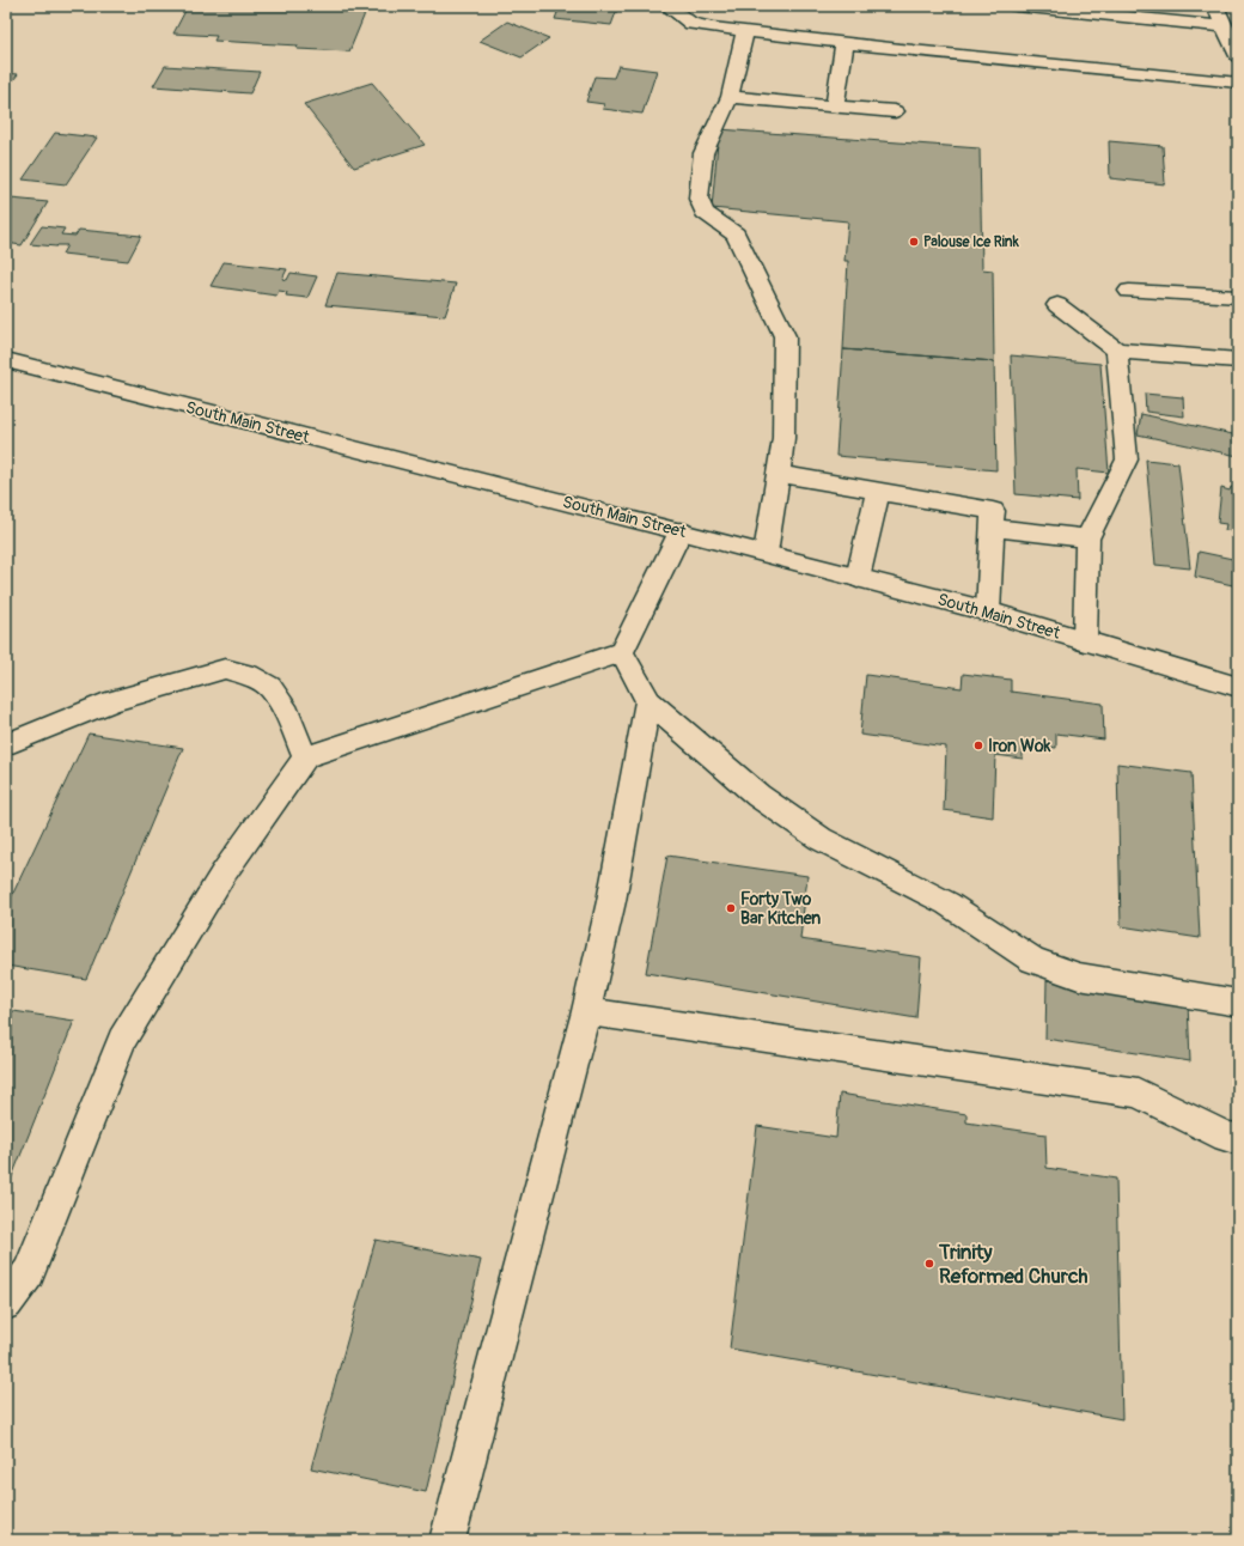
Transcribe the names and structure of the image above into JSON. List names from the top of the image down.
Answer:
{
  "streets": {
    "main road": ["South Main Street"]
  },
  "places": [
    "Palouse Ice Rink",
    "Iron Wok",
    "Forty Two Bar Kitchen",
    "Trinity Reformed Church"
  ]
}
